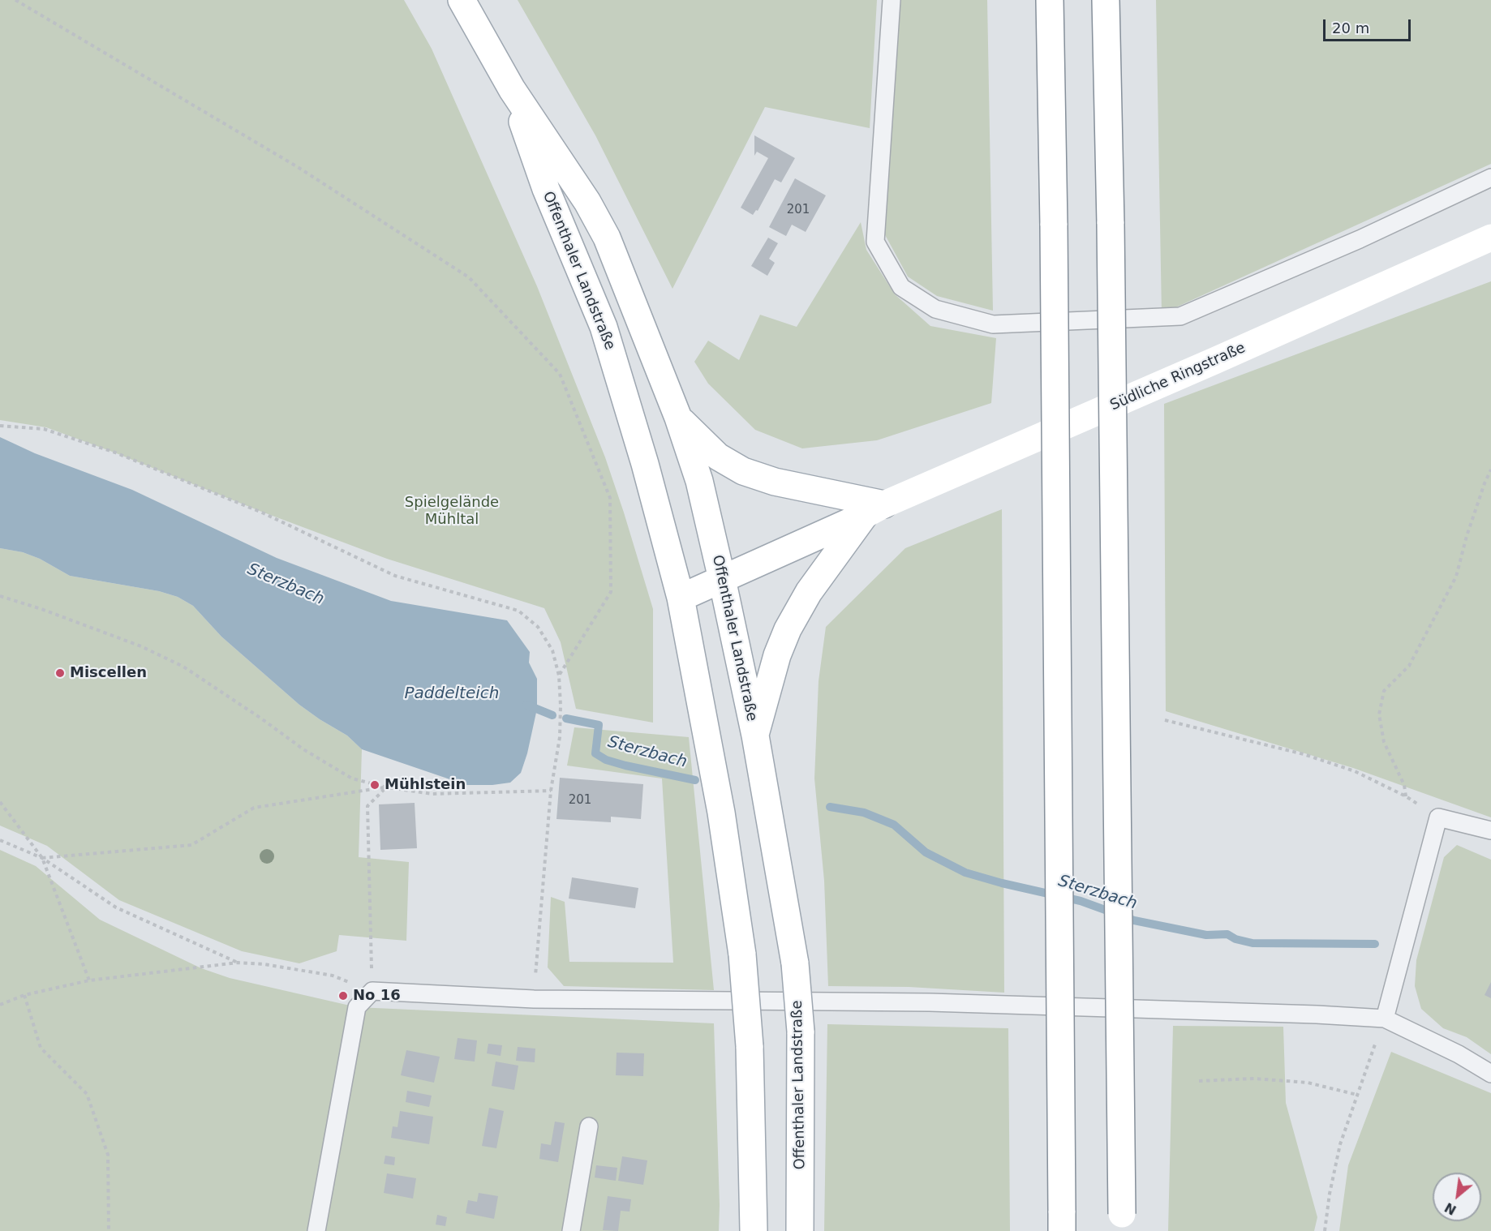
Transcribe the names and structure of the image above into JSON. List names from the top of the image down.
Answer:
{
  "streets": {
    "main road": ["Offenthaler Landstraße", "Südliche Ringstraße"]
  },
  "crossings": [
    ["Offenthaler Landstraße", "Südliche Ringstraße"]
  ],
  "water": ["Sterzbach", "Paddelteich"],
  "parks": ["Spielgelände Mühltal"],
  "places": ["Miscellen", "Mühlstein", "No 16"],
  "house_numbers": ["201", "201"],
  "scale_bar": "20 m",
  "north": "bottom left"
}
